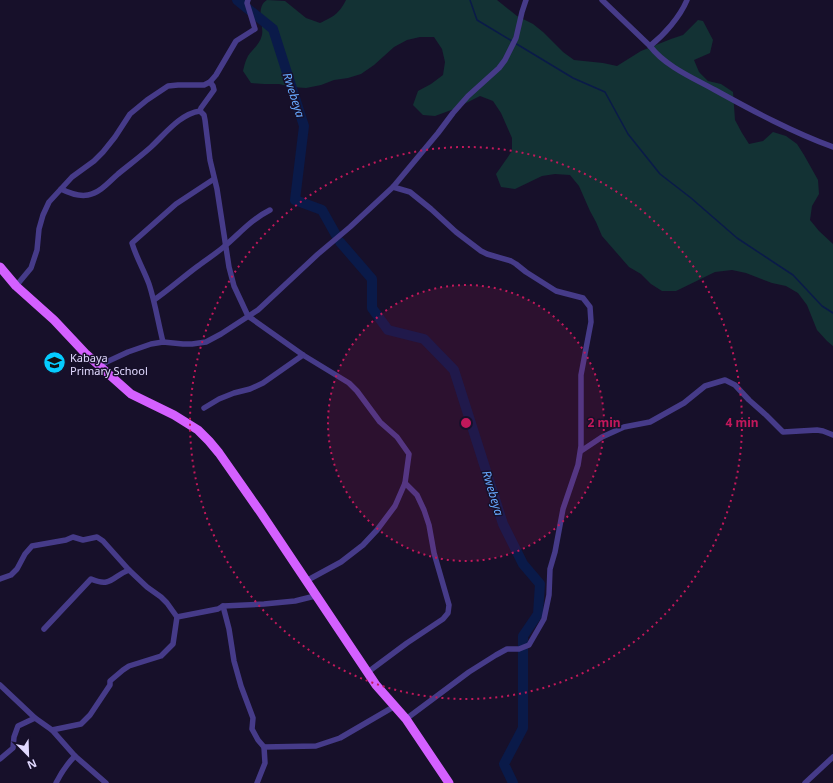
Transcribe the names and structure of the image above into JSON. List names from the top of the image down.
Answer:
{
  "water": ["Rwebeya"],
  "places": {
    "school or university": ["Kabaya Primary School"]
  },
  "north": "bottom right",
  "rings": ["2 min", "4 min"]
}
